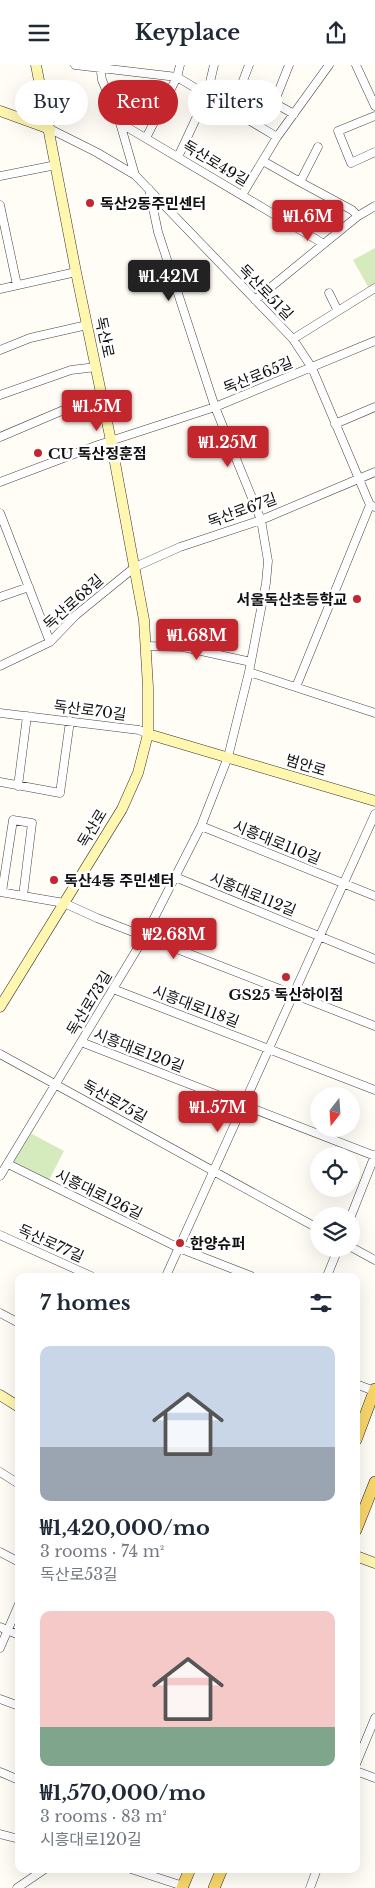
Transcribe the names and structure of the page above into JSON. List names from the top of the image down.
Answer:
{
  "streets": {
    "main road": ["독산로", "범안로"],
    "street": [
      "독산로49길",
      "독산로51길",
      "독산로65길",
      "독산로67길",
      "독산로68길",
      "독산로70길",
      "시흥대로110길",
      "시흥대로112길",
      "독산로73길",
      "시흥대로118길",
      "시흥대로120길",
      "독산로75길",
      "시흥대로126길",
      "독산로77길"
    ]
  },
  "crossings": [
    ["독산로51길", "독산로"],
    ["독산로51길", "독산로65길"],
    ["독산로51길", "독산로67길"],
    ["독산로", "독산로65길"],
    ["독산로", "독산로67길"],
    ["독산로", "독산로68길"],
    ["독산로", "독산로70길"],
    ["독산로", "범안로"],
    ["독산로65길", "독산로67길"],
    ["독산로65길", "범안로"],
    ["독산로67길", "독산로68길"],
    ["독산로70길", "범안로"],
    ["시흥대로110길", "독산로73길"],
    ["시흥대로112길", "독산로73길"],
    ["독산로73길", "시흥대로118길"],
    ["독산로73길", "시흥대로120길"],
    ["독산로73길", "독산로75길"]
  ],
  "places": [
    "독산2동주민센터",
    "CU 독산정훈점",
    "서울독산초등학교",
    "독산4동 주민센터",
    "GS25 독산하이점",
    "한양슈퍼"
  ],
  "north": "bottom",
  "page": {
    "header": "Keyplace",
    "chip": ["Buy", "Rent", "Filters"],
    "price": [
      "₩1.6M",
      "₩1.42M",
      "₩1.5M",
      "₩1.25M",
      "₩1.68M",
      "₩2.68M",
      "₩1.57M"
    ],
    "heading": "7 homes",
    "list": [
      {
        "name": "₩1,420,000/mo",
        "note": "3 rooms · 74 m² · 독산로53길"
      },
      {
        "name": "₩1,570,000/mo",
        "note": "3 rooms · 83 m² · 시흥대로120길"
      }
    ]
  }
}
